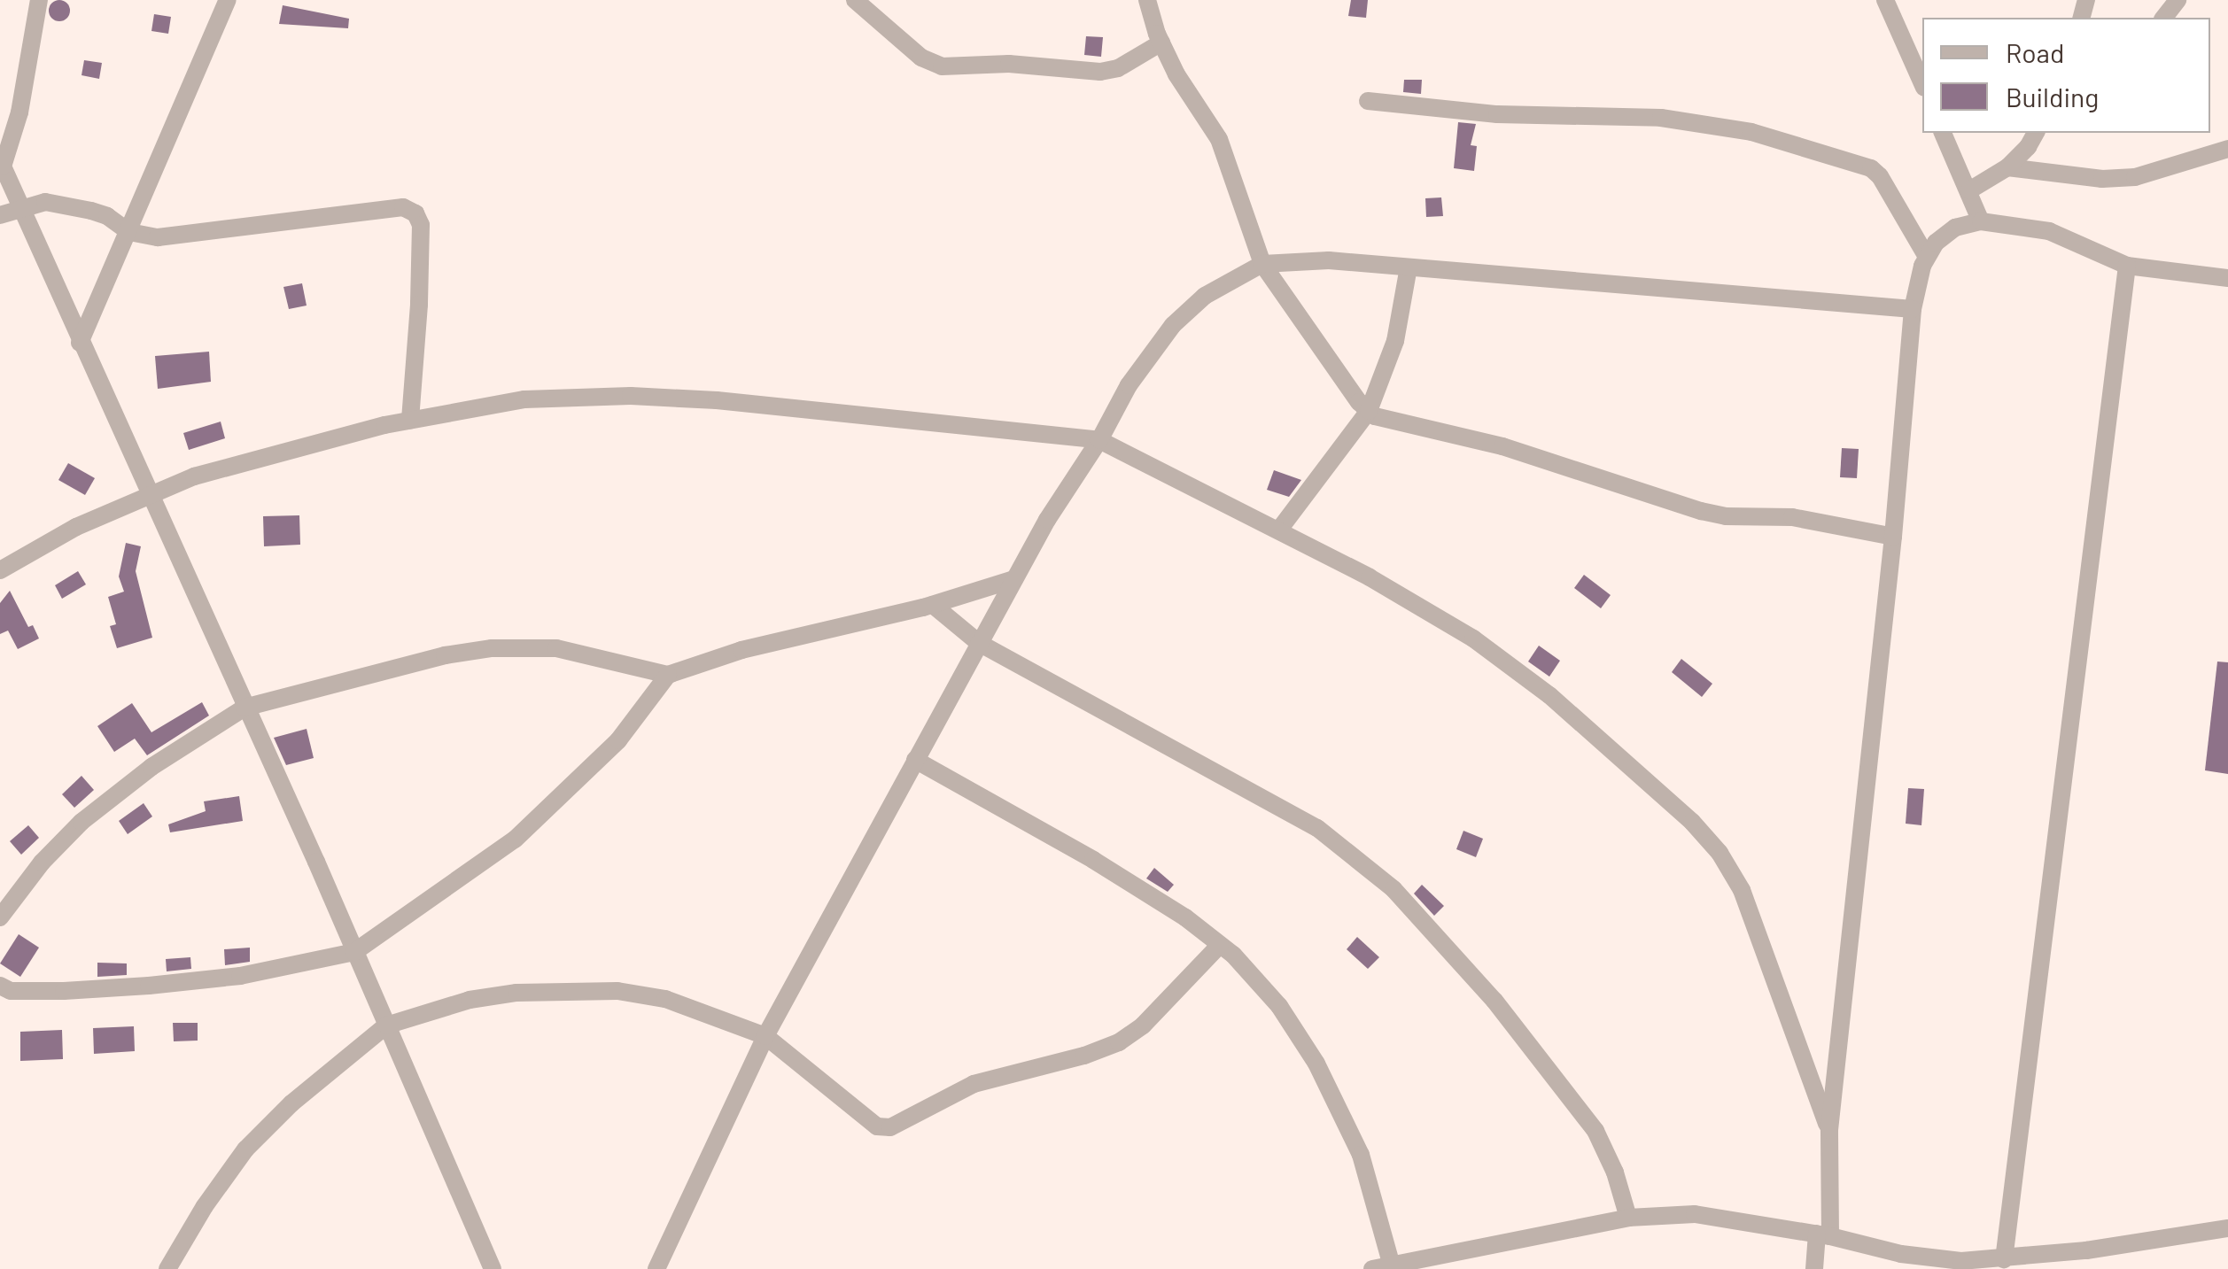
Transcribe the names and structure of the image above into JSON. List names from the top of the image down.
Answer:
{
  "legend": ["Road", "Building"]
}
